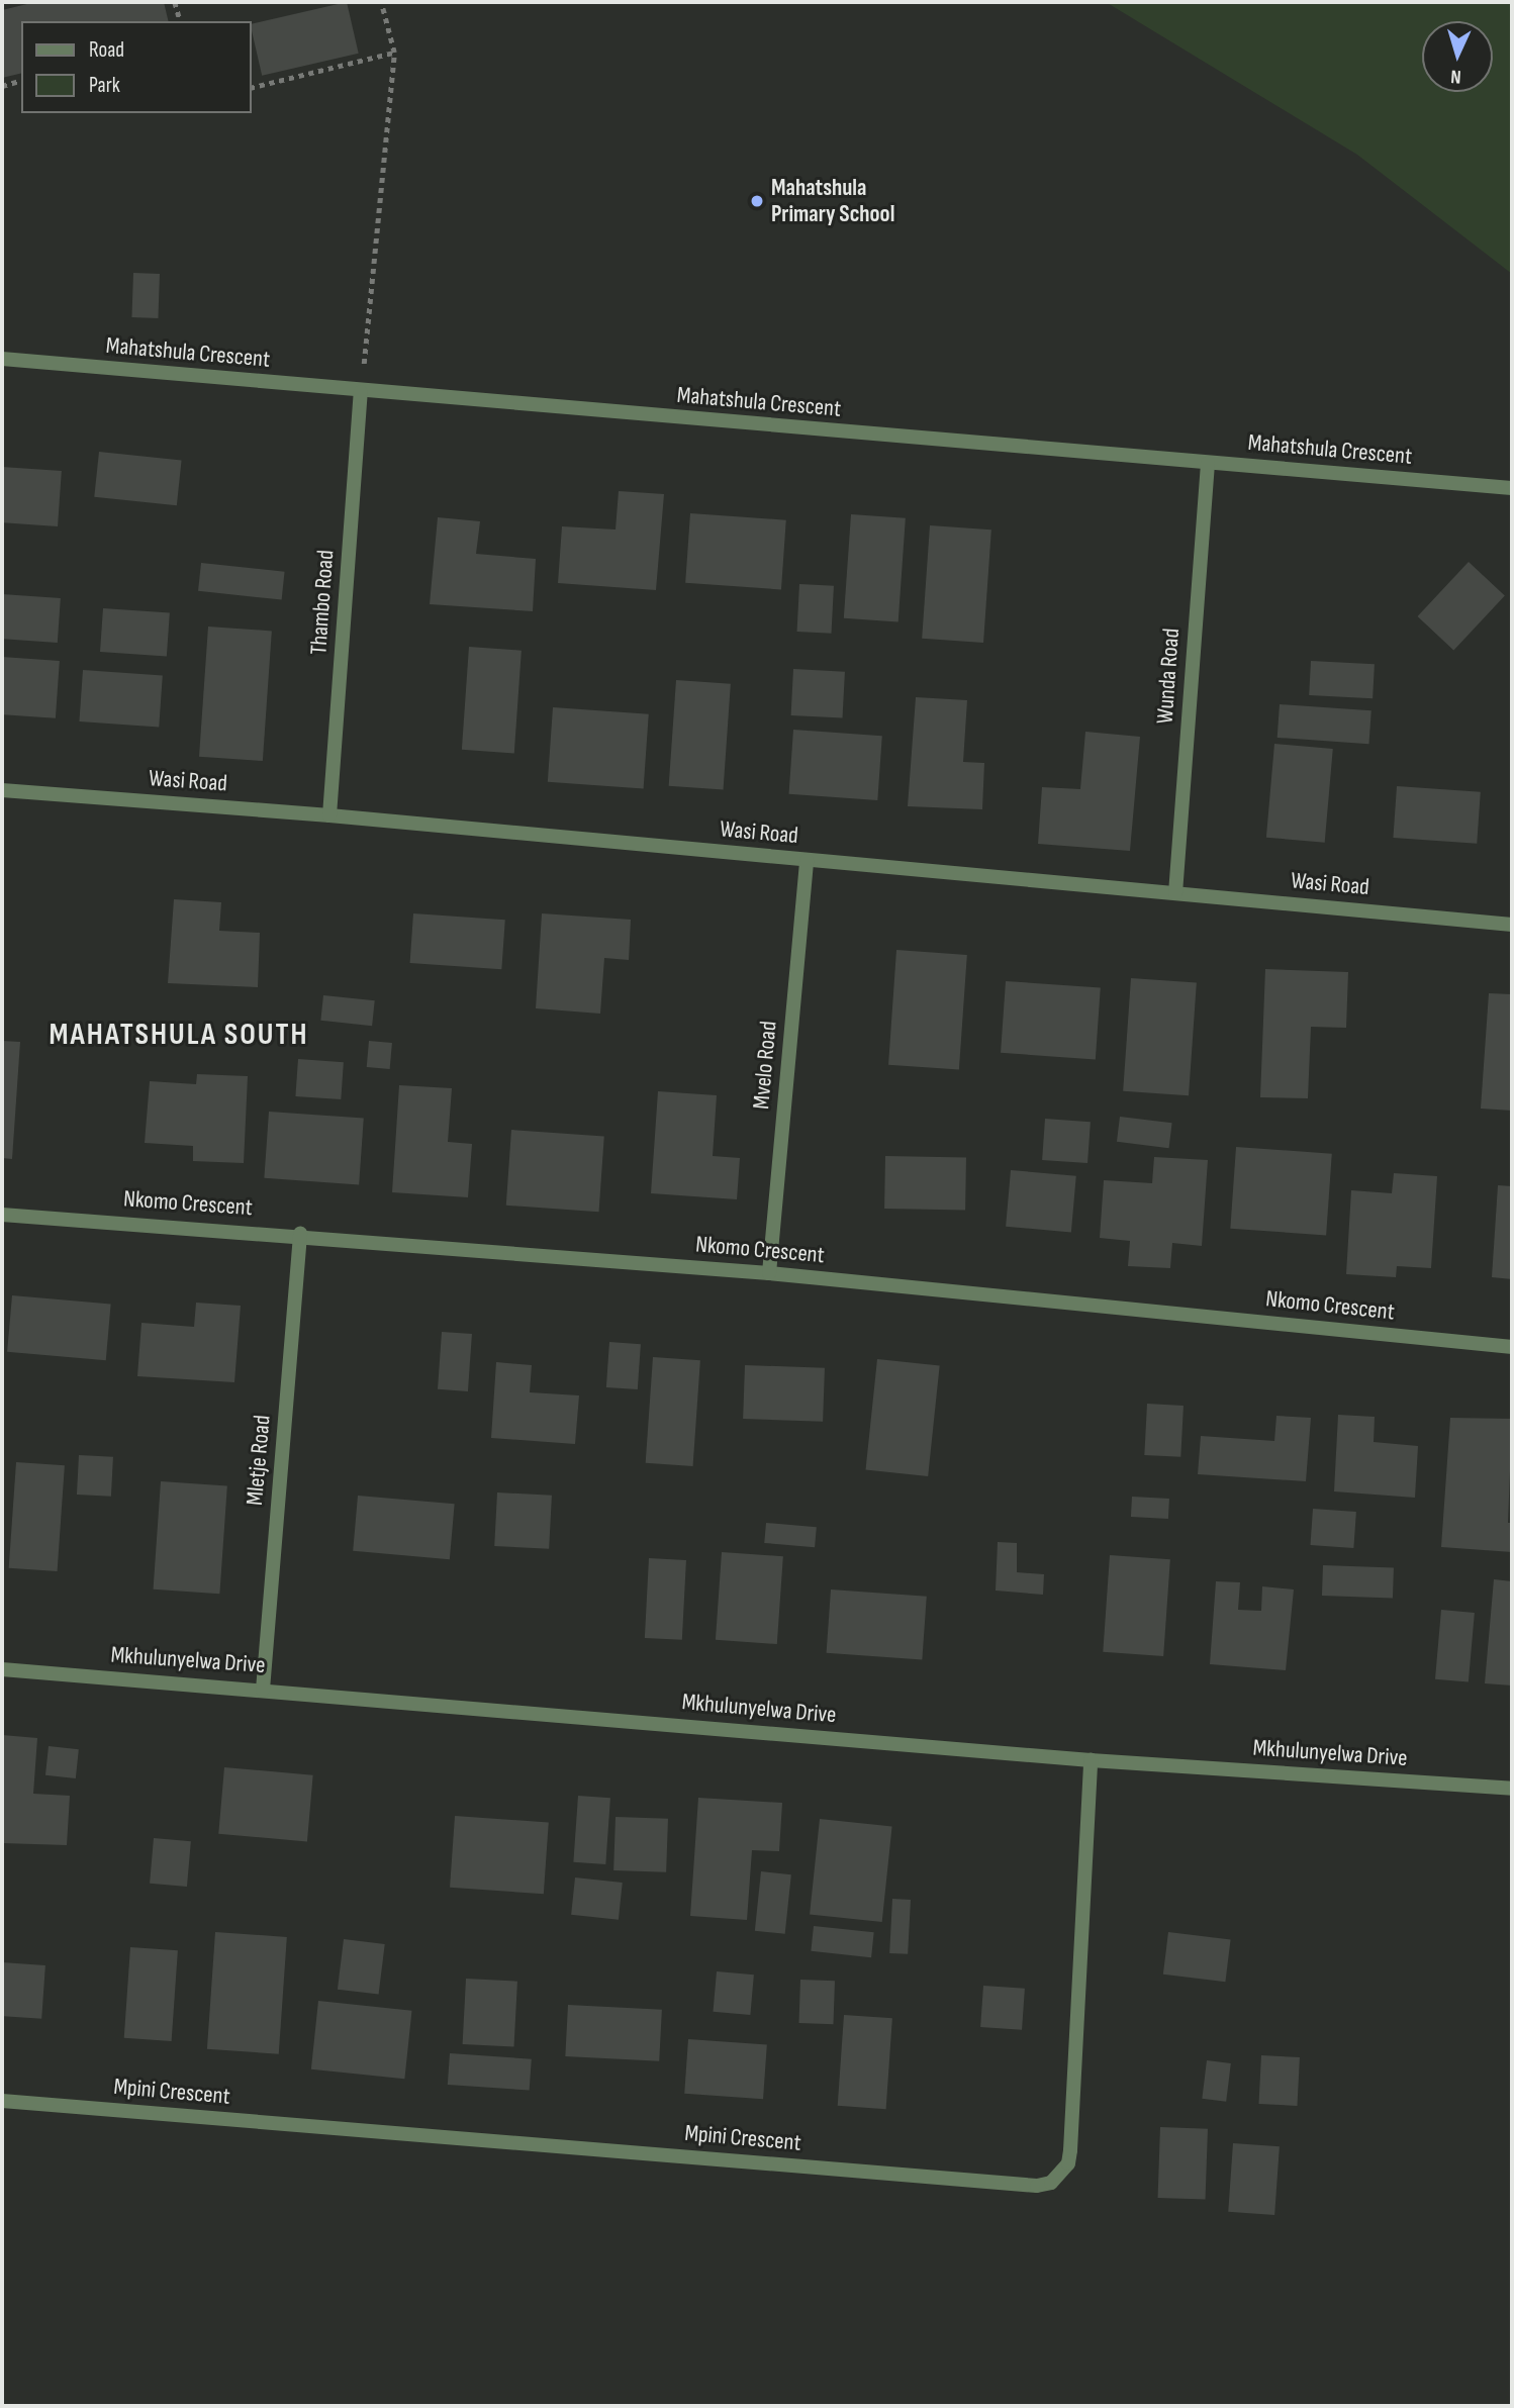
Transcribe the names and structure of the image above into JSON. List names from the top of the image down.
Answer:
{
  "streets": {
    "street": [
      "Mahatshula Crescent",
      "Thambo Road",
      "Wunda Road",
      "Wasi Road",
      "Mvelo Road",
      "Nkomo Crescent",
      "Mletje Road",
      "Mkhulunyelwa Drive",
      "Mpini Crescent"
    ]
  },
  "crossings": [
    ["Mahatshula Crescent", "Thambo Road"],
    ["Mahatshula Crescent", "Wunda Road"],
    ["Thambo Road", "Wasi Road"],
    ["Wunda Road", "Wasi Road"],
    ["Wasi Road", "Mvelo Road"],
    ["Mvelo Road", "Nkomo Crescent"],
    ["Nkomo Crescent", "Mletje Road"],
    ["Mletje Road", "Mkhulunyelwa Drive"],
    ["Mkhulunyelwa Drive", "Mpini Crescent"]
  ],
  "districts": ["MAHATSHULA SOUTH"],
  "places": ["Mahatshula Primary School"],
  "legend": ["Road", "Park"],
  "north": "bottom"
}
